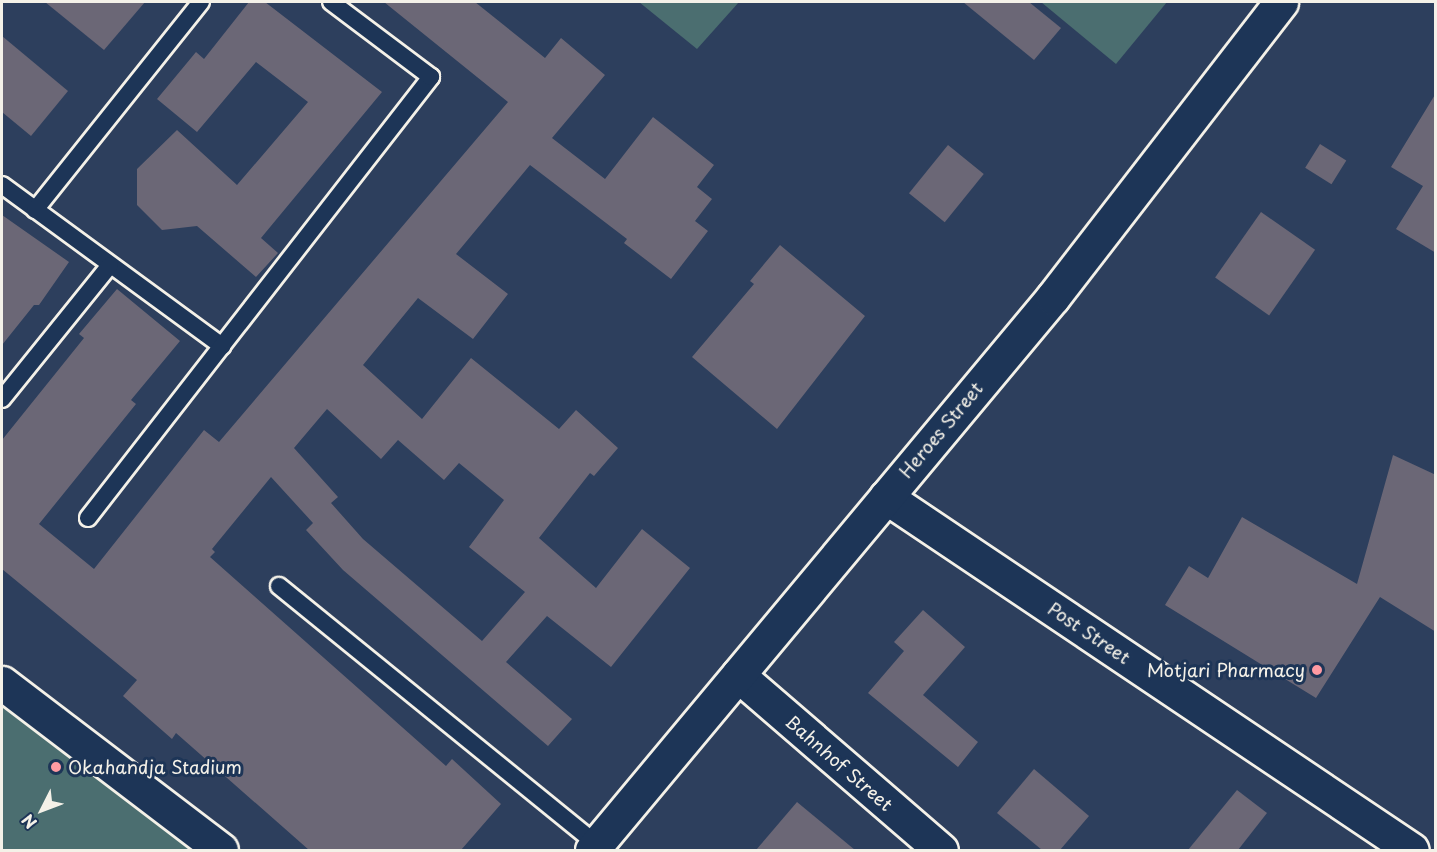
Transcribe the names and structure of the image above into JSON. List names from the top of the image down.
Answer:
{
  "streets": {
    "street": ["Heroes Street", "Post Street", "Bahnhof Street"]
  },
  "crossings": [
    ["Heroes Street", "Post Street"],
    ["Heroes Street", "Bahnhof Street"]
  ],
  "places": ["Motjari Pharmacy", "Okahandja Stadium"],
  "north": "bottom left"
}
